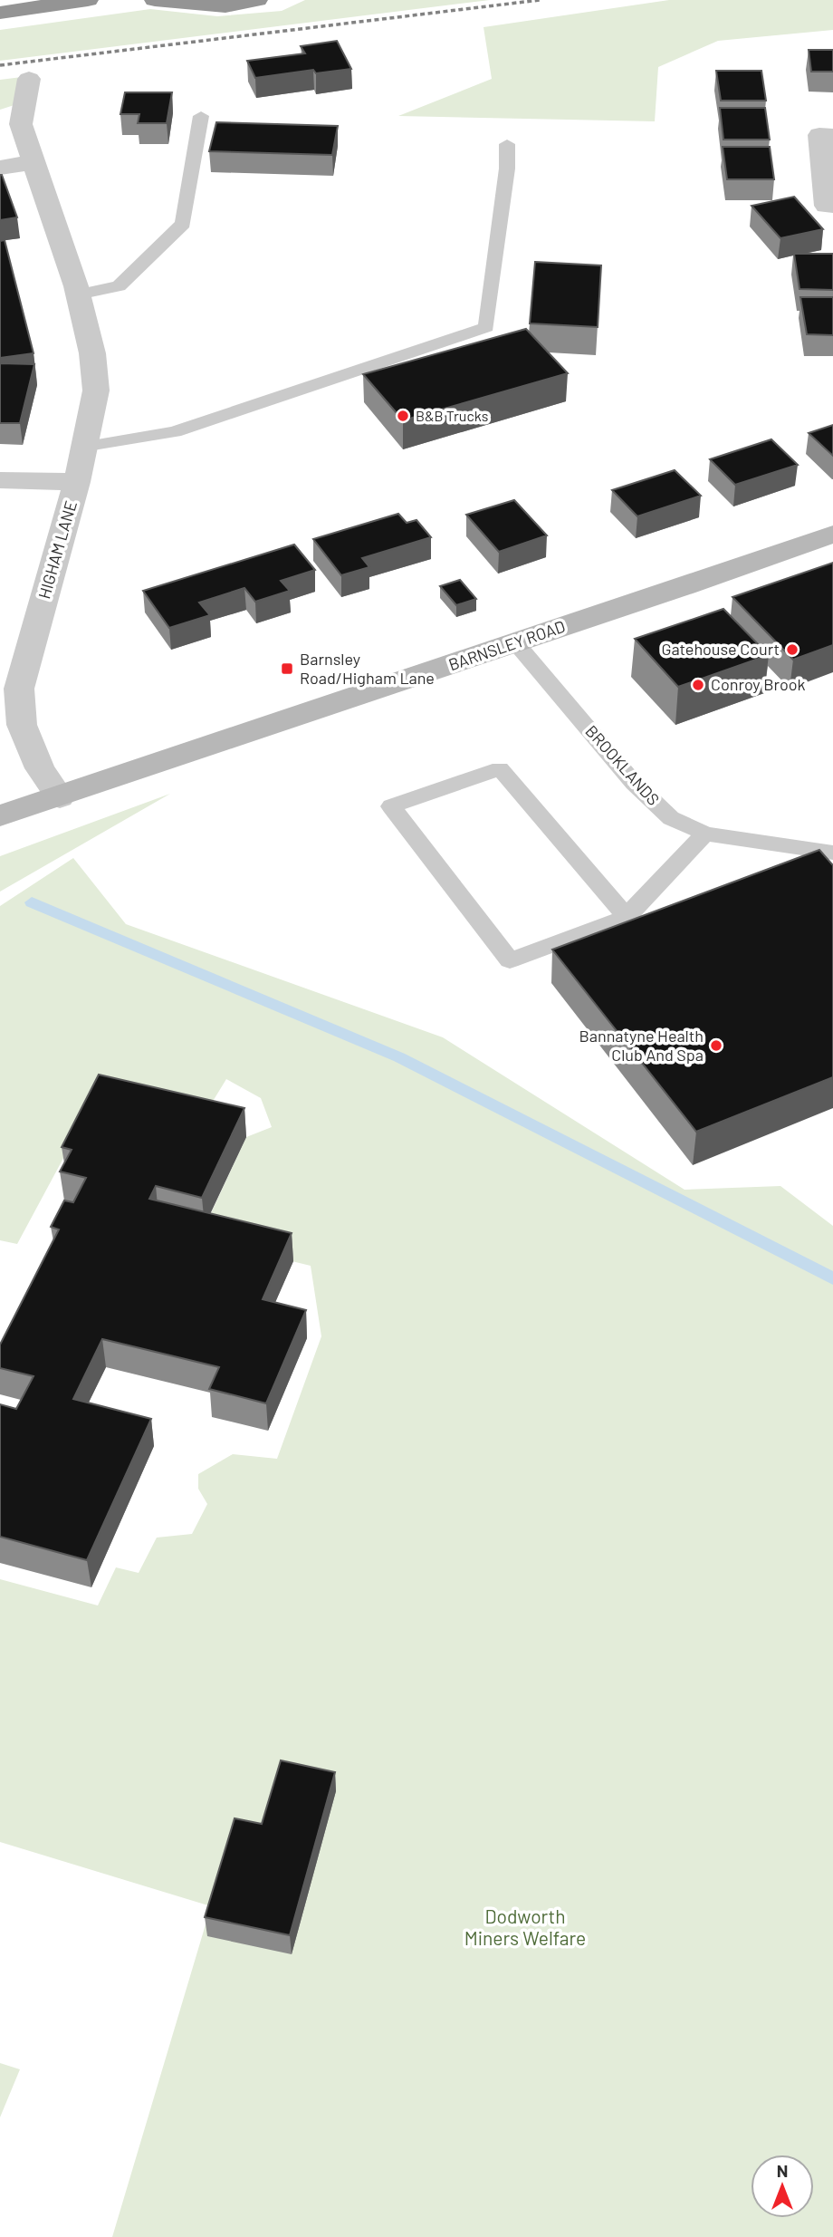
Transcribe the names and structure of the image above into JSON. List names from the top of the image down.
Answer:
{
  "streets": {
    "main road": ["BARNSLEY ROAD"],
    "street": ["HIGHAM LANE"],
    "lane": ["BROOKLANDS"]
  },
  "crossings": [
    ["HIGHAM LANE", "BARNSLEY ROAD"],
    ["BARNSLEY ROAD", "BROOKLANDS"]
  ],
  "parks": ["Dodworth Miners Welfare"],
  "places": {
    "other": [
      "B&B Trucks",
      "Gatehouse Court",
      "Conroy Brook",
      "Bannatyne Health Club And Spa"
    ],
    "transit": ["Barnsley Road/Higham Lane"]
  },
  "north": "top"
}
